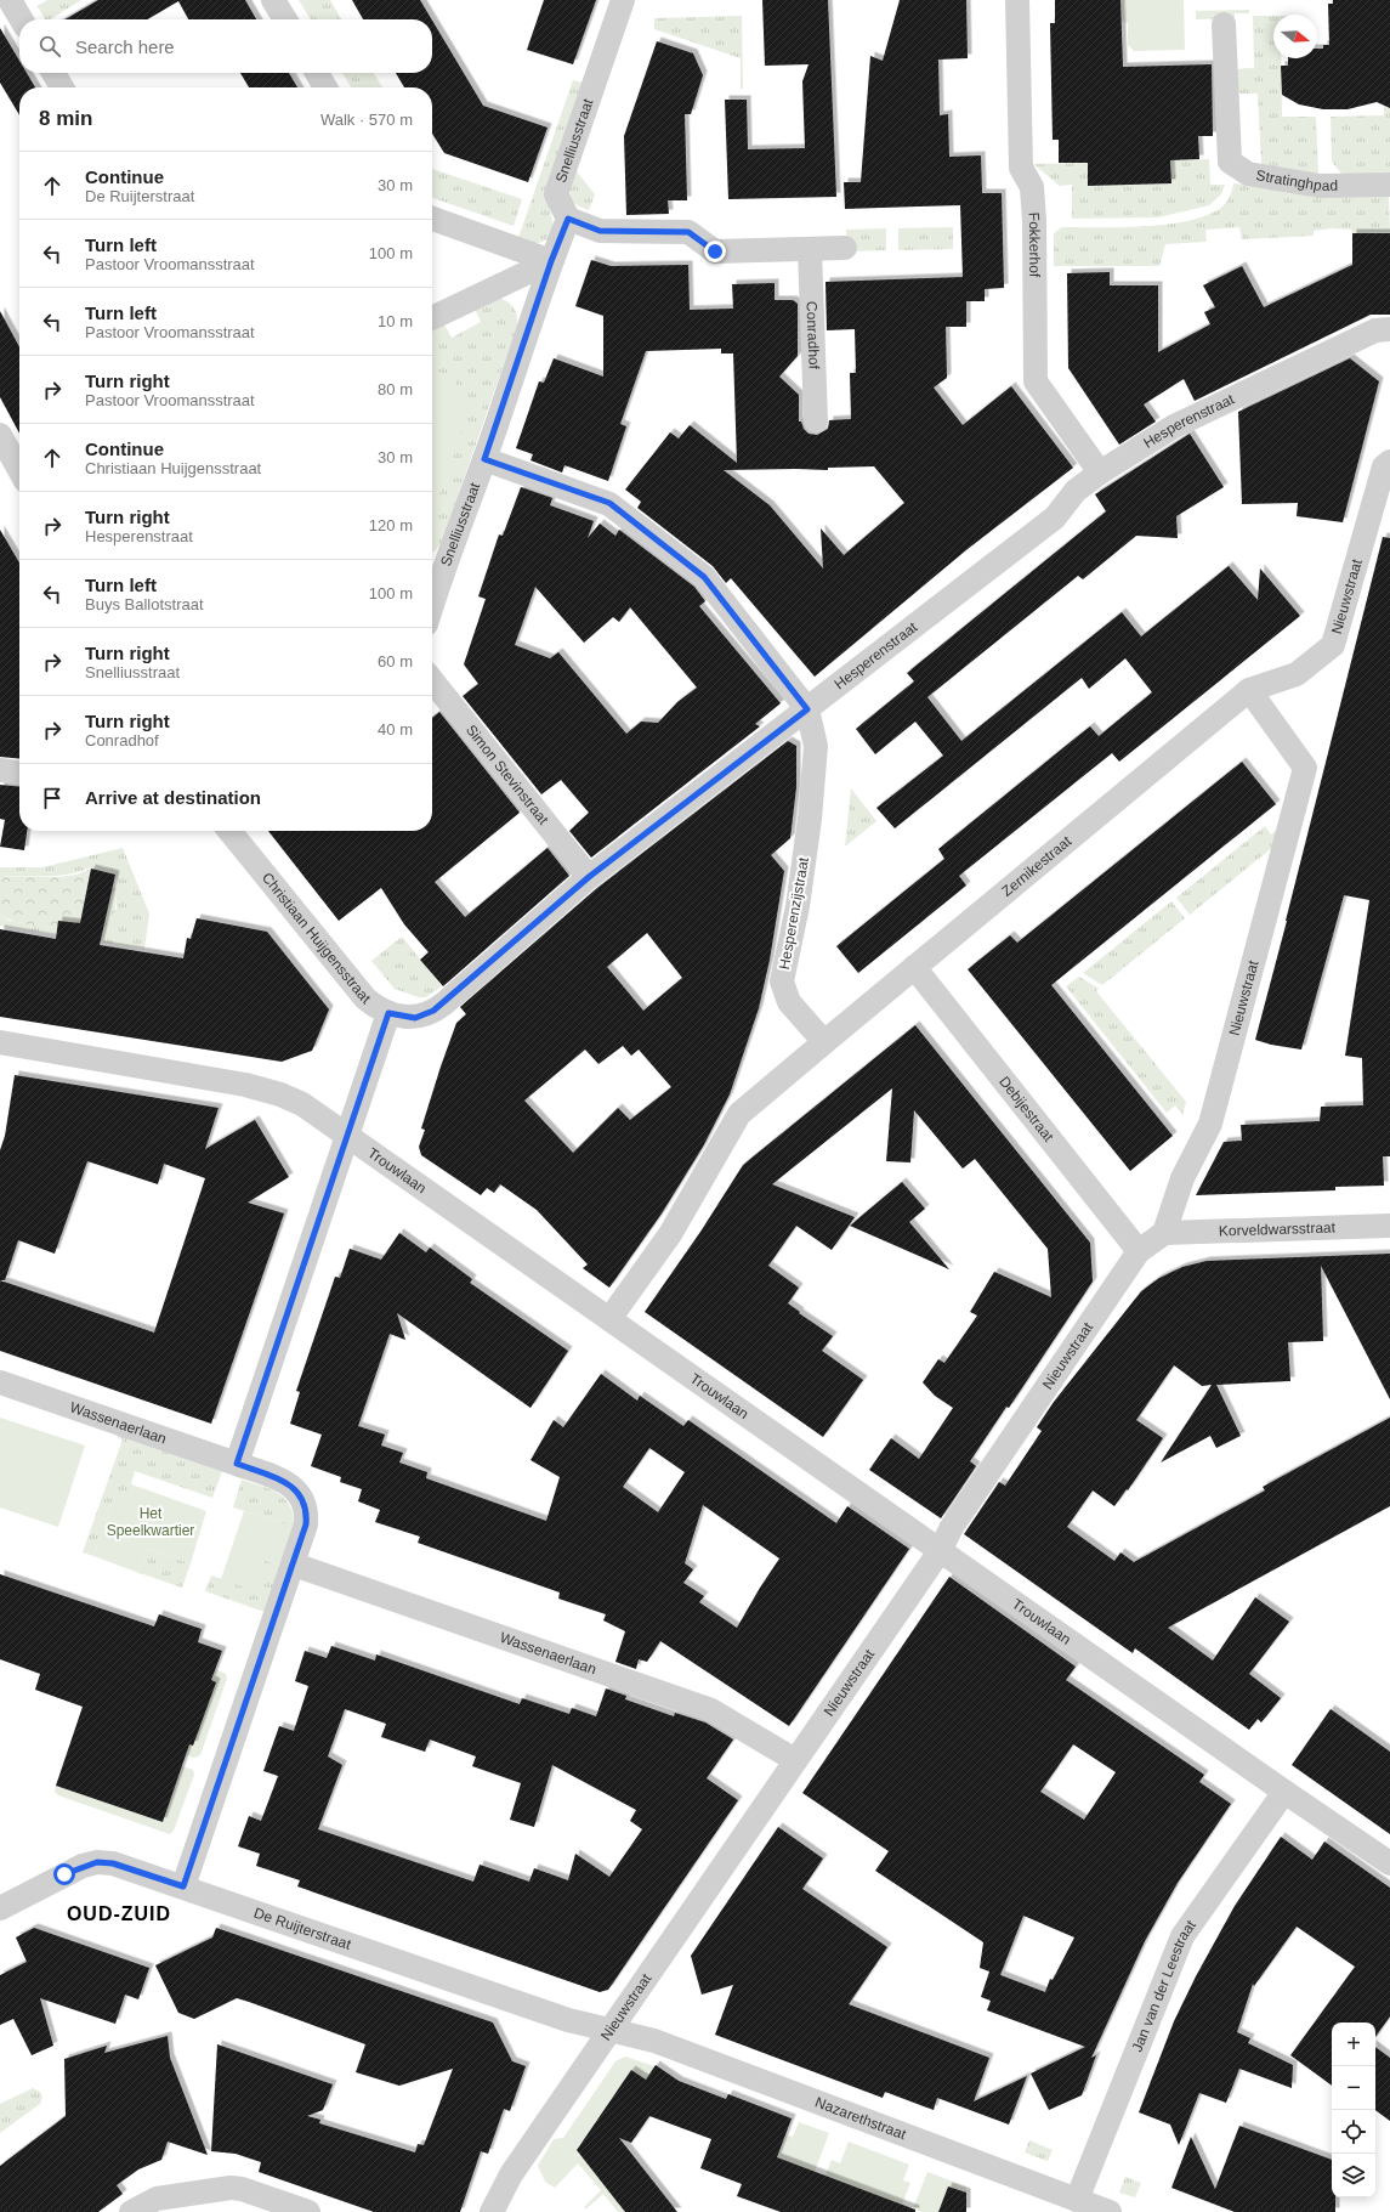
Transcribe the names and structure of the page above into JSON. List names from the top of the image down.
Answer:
{
  "streets": {
    "street": [
      "Snelliusstraat",
      "Stratinghpad",
      "Fokkerhof",
      "Conradhof",
      "Hesperenstraat",
      "Nieuwstraat",
      "Simon Stevinstraat",
      "Zernikestraat",
      "Hesperenzijstraat",
      "Christiaan Huijgensstraat",
      "Debijestraat",
      "Trouwlaan",
      "Korveldwarsstraat",
      "Wassenaerlaan",
      "De Ruijterstraat",
      "Jan van der Leestraat",
      "Nazarethstraat"
    ]
  },
  "crossings": [
    ["Fokkerhof", "Hesperenstraat"],
    ["Hesperenstraat", "Simon Stevinstraat"],
    ["Hesperenstraat", "Hesperenzijstraat"],
    ["Hesperenstraat", "Christiaan Huijgensstraat"],
    ["Nieuwstraat", "Zernikestraat"],
    ["Nieuwstraat", "Debijestraat"],
    ["Nieuwstraat", "Trouwlaan"],
    ["Nieuwstraat", "Korveldwarsstraat"],
    ["Nieuwstraat", "Wassenaerlaan"],
    ["Nieuwstraat", "De Ruijterstraat"],
    ["Nieuwstraat", "Nazarethstraat"],
    ["Zernikestraat", "Hesperenzijstraat"],
    ["Zernikestraat", "Debijestraat"],
    ["Trouwlaan", "Jan van der Leestraat"],
    ["Wassenaerlaan", "De Ruijterstraat"],
    ["De Ruijterstraat", "Nazarethstraat"],
    ["Jan van der Leestraat", "Nazarethstraat"]
  ],
  "districts": ["OUD-ZUID"],
  "parks": ["Het Speelkwartier"],
  "north": "right",
  "page": {
    "search": "Search here",
    "heading": ["8 min", "Walk · 570 m"],
    "list": [
      ["Continue", "De Ruijterstraat", "30 m"],
      ["Turn left", "Pastoor Vroomansstraat", "100 m"],
      ["Turn left", "Pastoor Vroomansstraat", "10 m"],
      ["Turn right", "Pastoor Vroomansstraat", "80 m"],
      ["Continue", "Christiaan Huijgensstraat", "30 m"],
      ["Turn right", "Hesperenstraat", "120 m"],
      ["Turn left", "Buys Ballotstraat", "100 m"],
      ["Turn right", "Snelliusstraat", "60 m"],
      ["Turn right", "Conradhof", "40 m"],
      "Arrive at destination"
    ],
    "map_buttons": ["+", "−"]
  }
}
